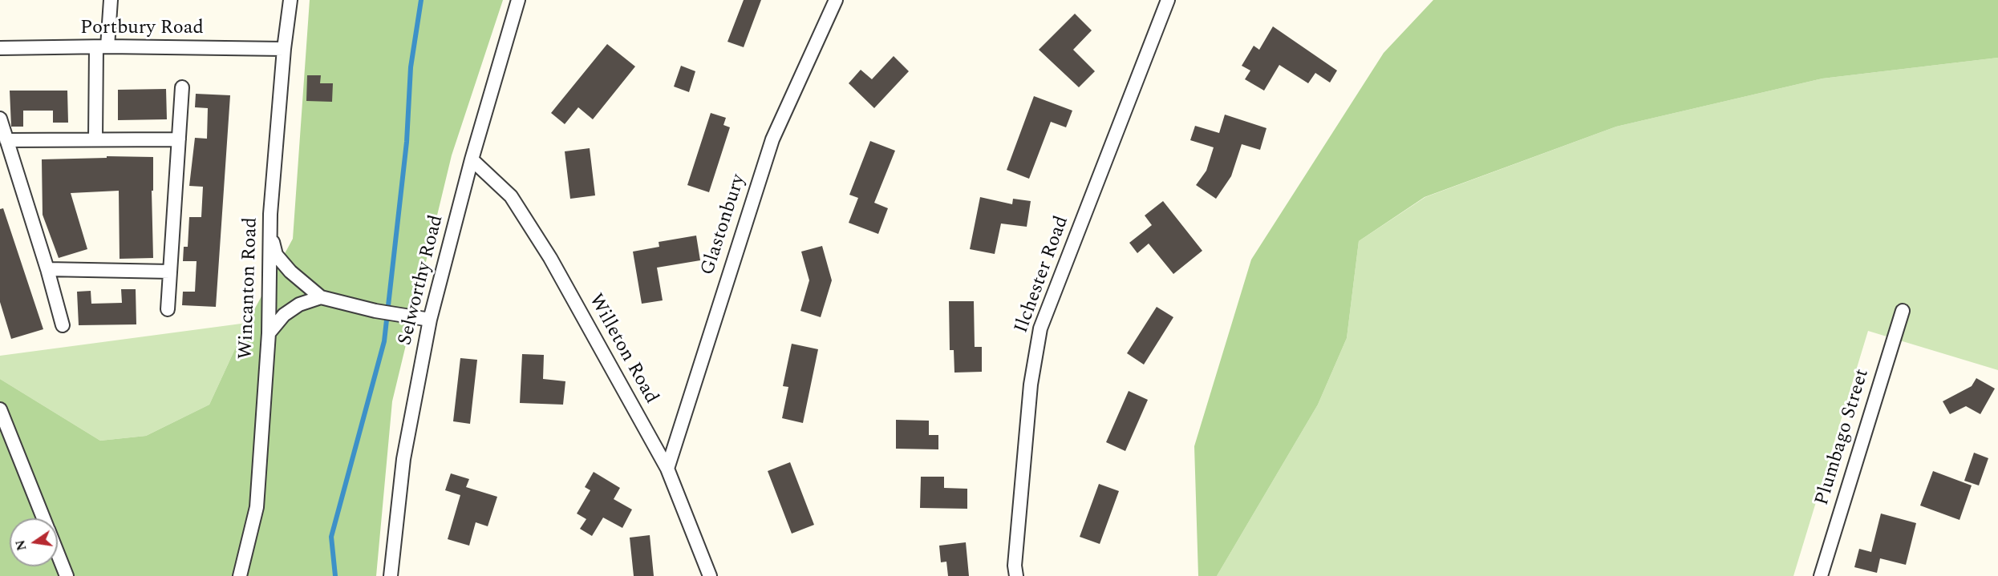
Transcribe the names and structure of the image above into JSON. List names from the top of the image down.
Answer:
{
  "streets": {
    "street": [
      "Portbury Road",
      "Glastonbury",
      "Ilchester Road",
      "Selworthy Road",
      "Wincanton Road",
      "Willeton Road",
      "Plumbago Street"
    ]
  },
  "crossings": [
    ["Portbury Road", "Wincanton Road"],
    ["Glastonbury", "Willeton Road"],
    ["Selworthy Road", "Willeton Road"]
  ],
  "north": "left"
}
